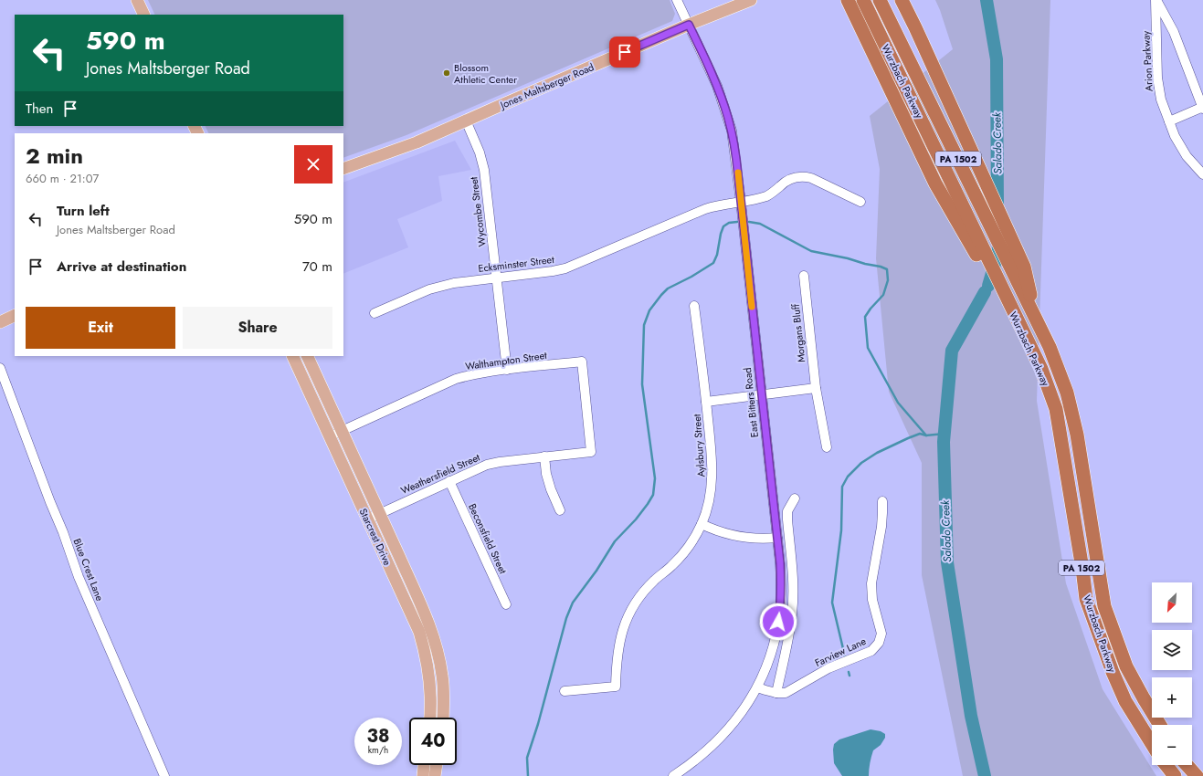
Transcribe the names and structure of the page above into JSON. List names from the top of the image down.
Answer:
{
  "streets": {
    "highway": ["Wurzbach Parkway", "PA 1502"],
    "main road": ["Jones Maltsberger Road", "Starcrest Drive"],
    "street": [
      "Arion Parkway",
      "Wycombe Street",
      "Ecksminster Street",
      "Morgans Bluff",
      "Walthampton Street",
      "East Bitters Road",
      "Aylsbury Street",
      "Weathersfield Street",
      "Beconsfield Street",
      "Blue Crest Lane",
      "Farview Lane"
    ]
  },
  "crossings": [
    ["Jones Maltsberger Road", "Wycombe Street"],
    ["Jones Maltsberger Road", "East Bitters Road"],
    ["Wycombe Street", "Ecksminster Street"],
    ["Wycombe Street", "Walthampton Street"],
    ["Ecksminster Street", "East Bitters Road"],
    ["Walthampton Street", "Weathersfield Street"],
    ["Walthampton Street", "Starcrest Drive"],
    ["Weathersfield Street", "Starcrest Drive"],
    ["Weathersfield Street", "Beconsfield Street"]
  ],
  "water": ["Salado Creek"],
  "places": ["Blossom Athletic Center"],
  "north": "bottom left",
  "page": {
    "turn": ["590 m", "Jones Maltsberger Road"],
    "then": "Then",
    "heading": ["2 min", "660 m · 21:07"],
    "list": [
      {
        "name": "Turn left",
        "note": "Jones Maltsberger Road",
        "value": "590 m"
      },
      {
        "name": "Arrive at destination",
        "value": "70 m"
      }
    ],
    "buttons": ["Exit", "Share"],
    "map_buttons": ["+", "−"],
    "speed": "38 km/h",
    "limit": "40"
  }
}
